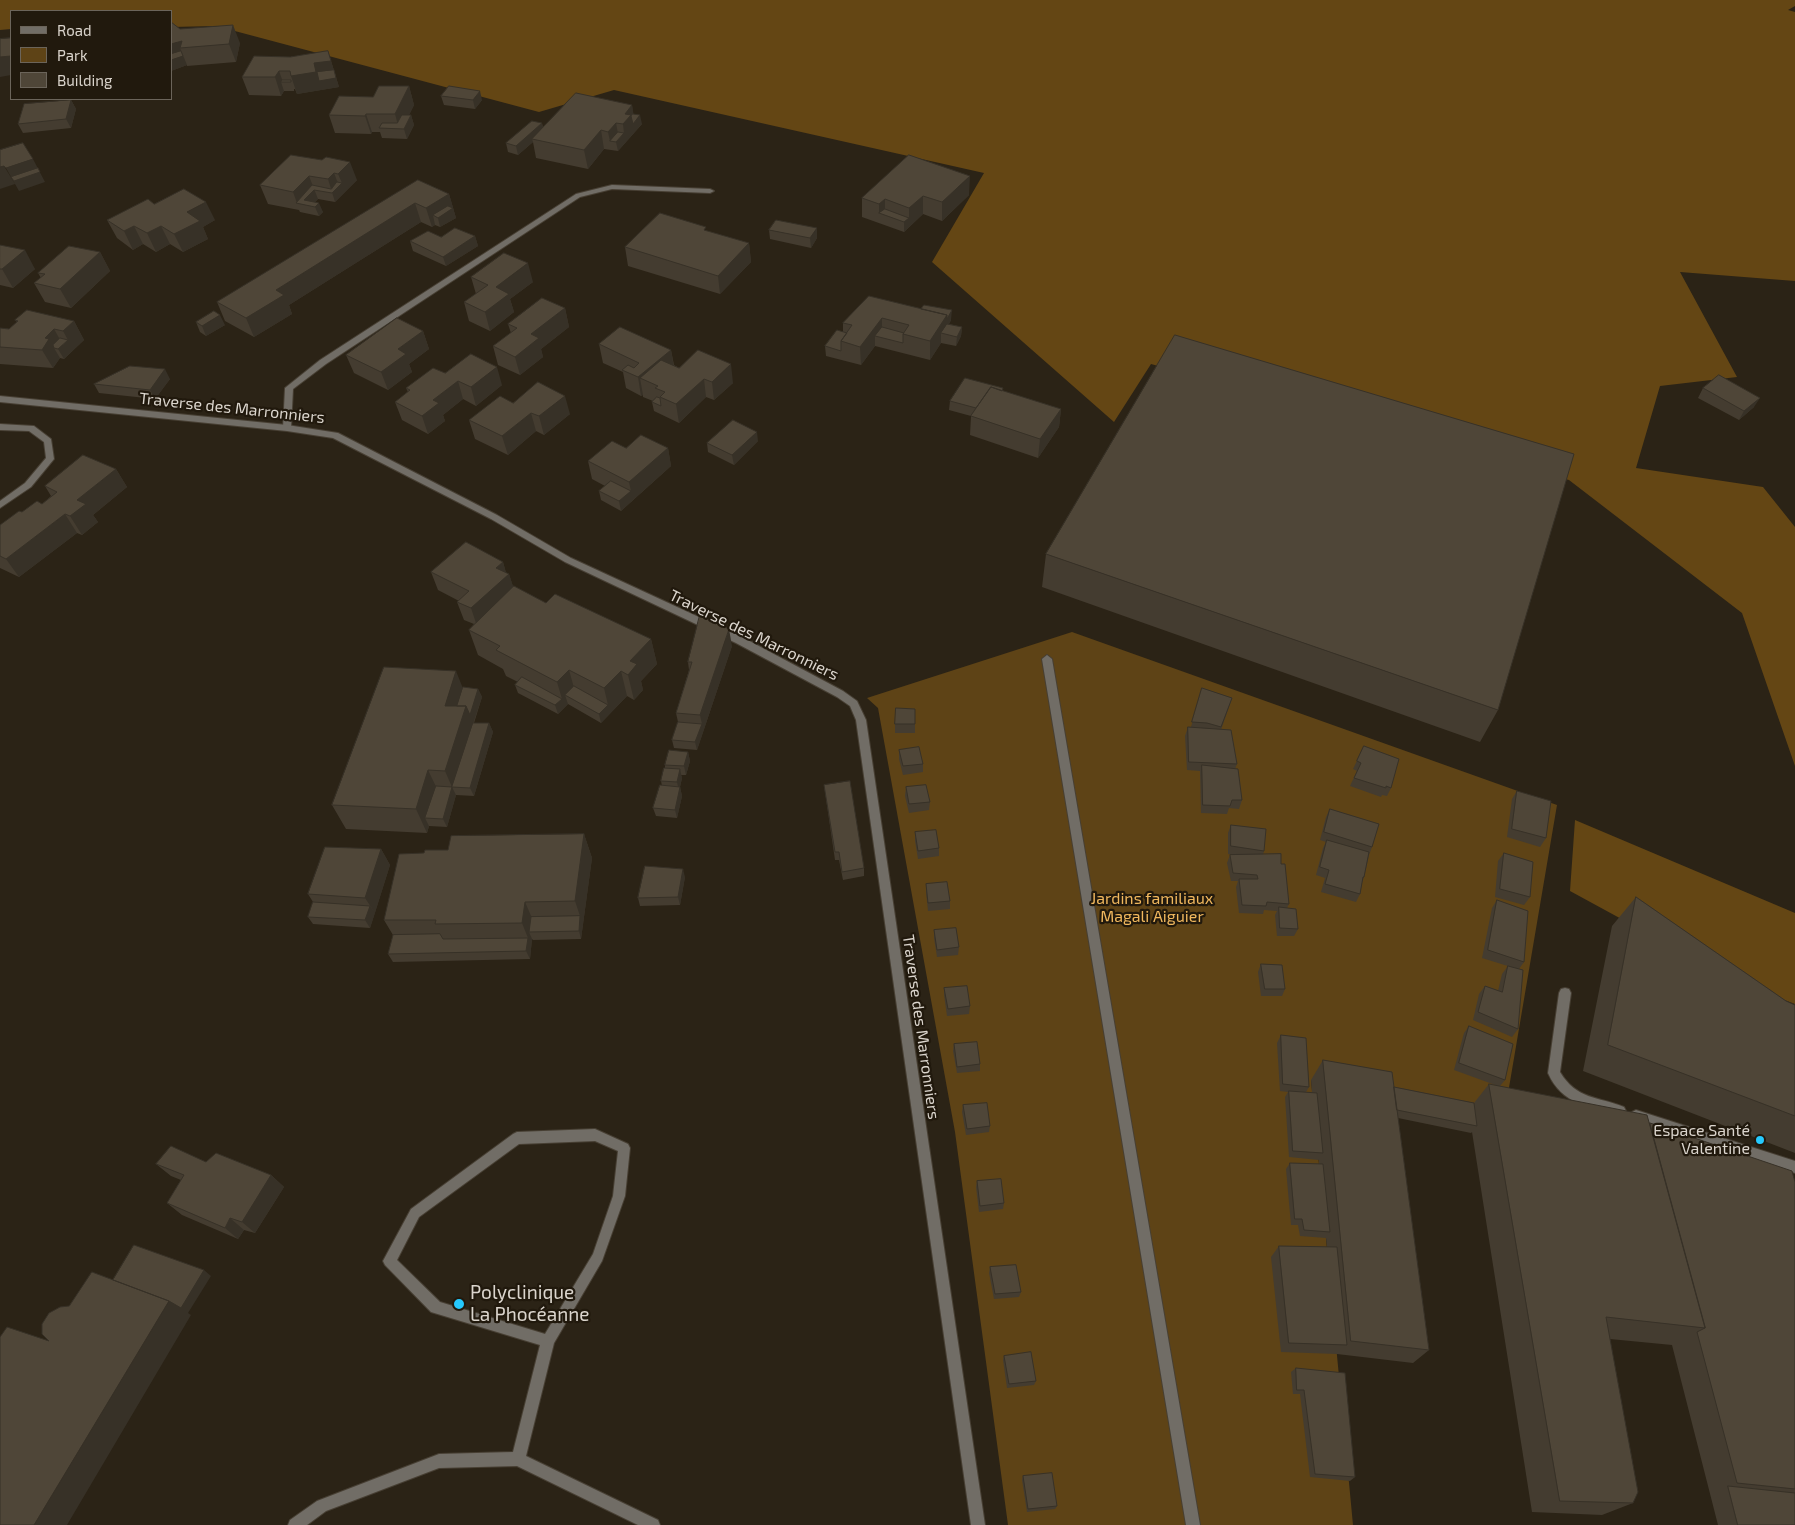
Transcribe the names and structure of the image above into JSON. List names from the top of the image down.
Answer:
{
  "streets": {
    "street": ["Traverse des Marronniers"]
  },
  "parks": ["Jardins familiaux Magali Aiguier"],
  "places": ["Espace Santé Valentine", "Polyclinique La Phocéanne"],
  "legend": ["Road", "Park", "Building"]
}
